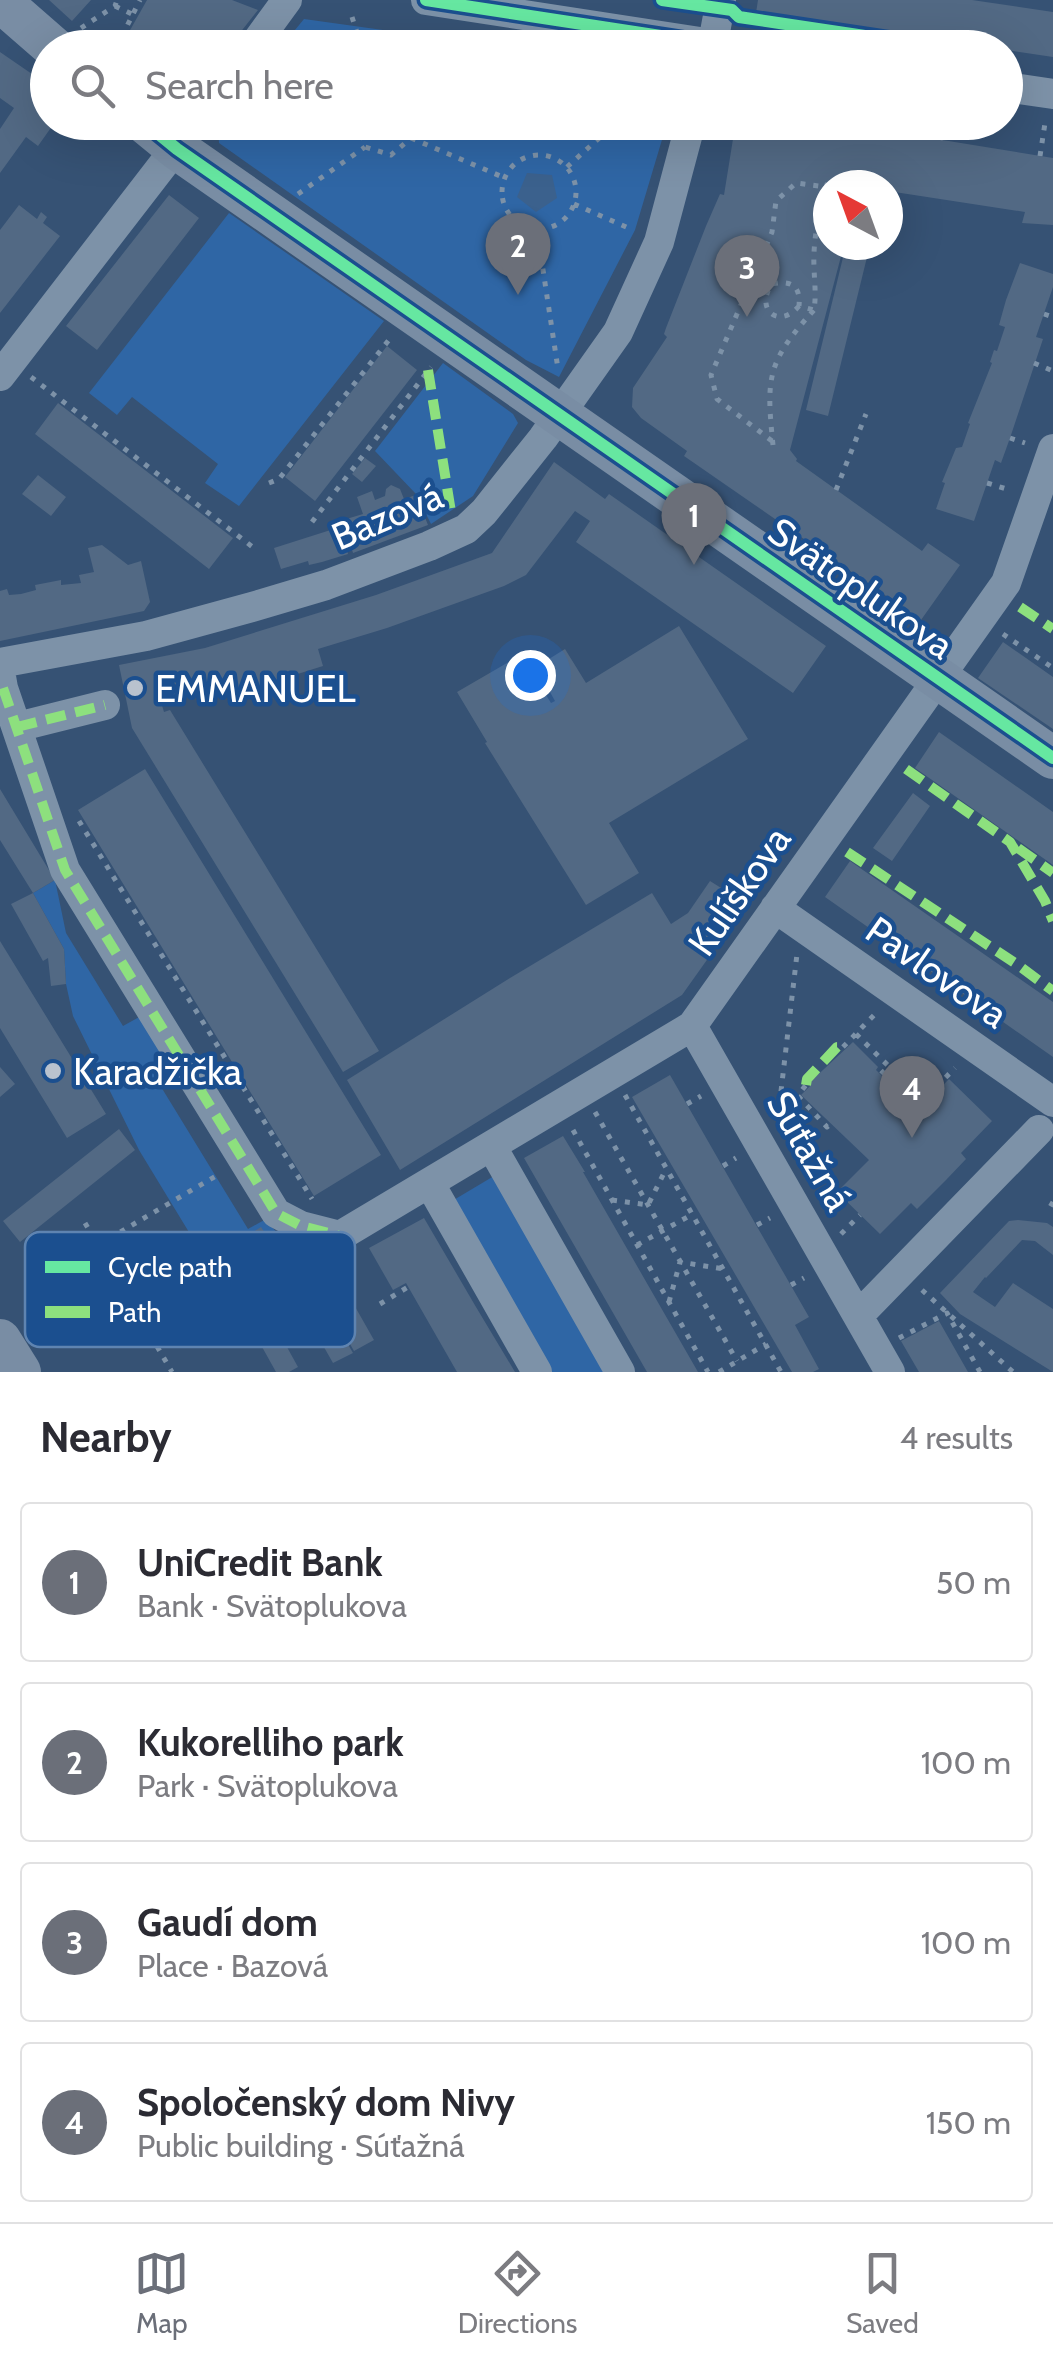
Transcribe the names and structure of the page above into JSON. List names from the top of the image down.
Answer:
{
  "streets": {
    "street": [
      "Bazová",
      "Svätoplukova",
      "Kulíškova",
      "Pavlovova",
      "Súťažná"
    ]
  },
  "crossings": [
    ["Bazová", "Svätoplukova"],
    ["Svätoplukova", "Kulíškova"],
    ["Kulíškova", "Pavlovova"],
    ["Kulíškova", "Súťažná"]
  ],
  "places": ["EMMANUEL", "Karadžička"],
  "legend": ["Cycle path", "Path"],
  "north": "top left",
  "page": {
    "search": "Search here",
    "pins": [
      "2",
      "3",
      "1",
      "4"
    ],
    "heading": ["Nearby", "4 results"],
    "list": [
      {
        "mark": "1",
        "name": "UniCredit Bank",
        "note": "Bank · Svätoplukova",
        "value": "50 m"
      },
      {
        "mark": "2",
        "name": "Kukorelliho park",
        "note": "Park · Svätoplukova",
        "value": "100 m"
      },
      {
        "mark": "3",
        "name": "Gaudí dom",
        "note": "Place · Bazová",
        "value": "100 m"
      },
      {
        "mark": "4",
        "name": "Spoločenský dom Nivy",
        "note": "Public building · Súťažná",
        "value": "150 m"
      }
    ],
    "nav": ["Map", "Directions", "Saved"]
  }
}
